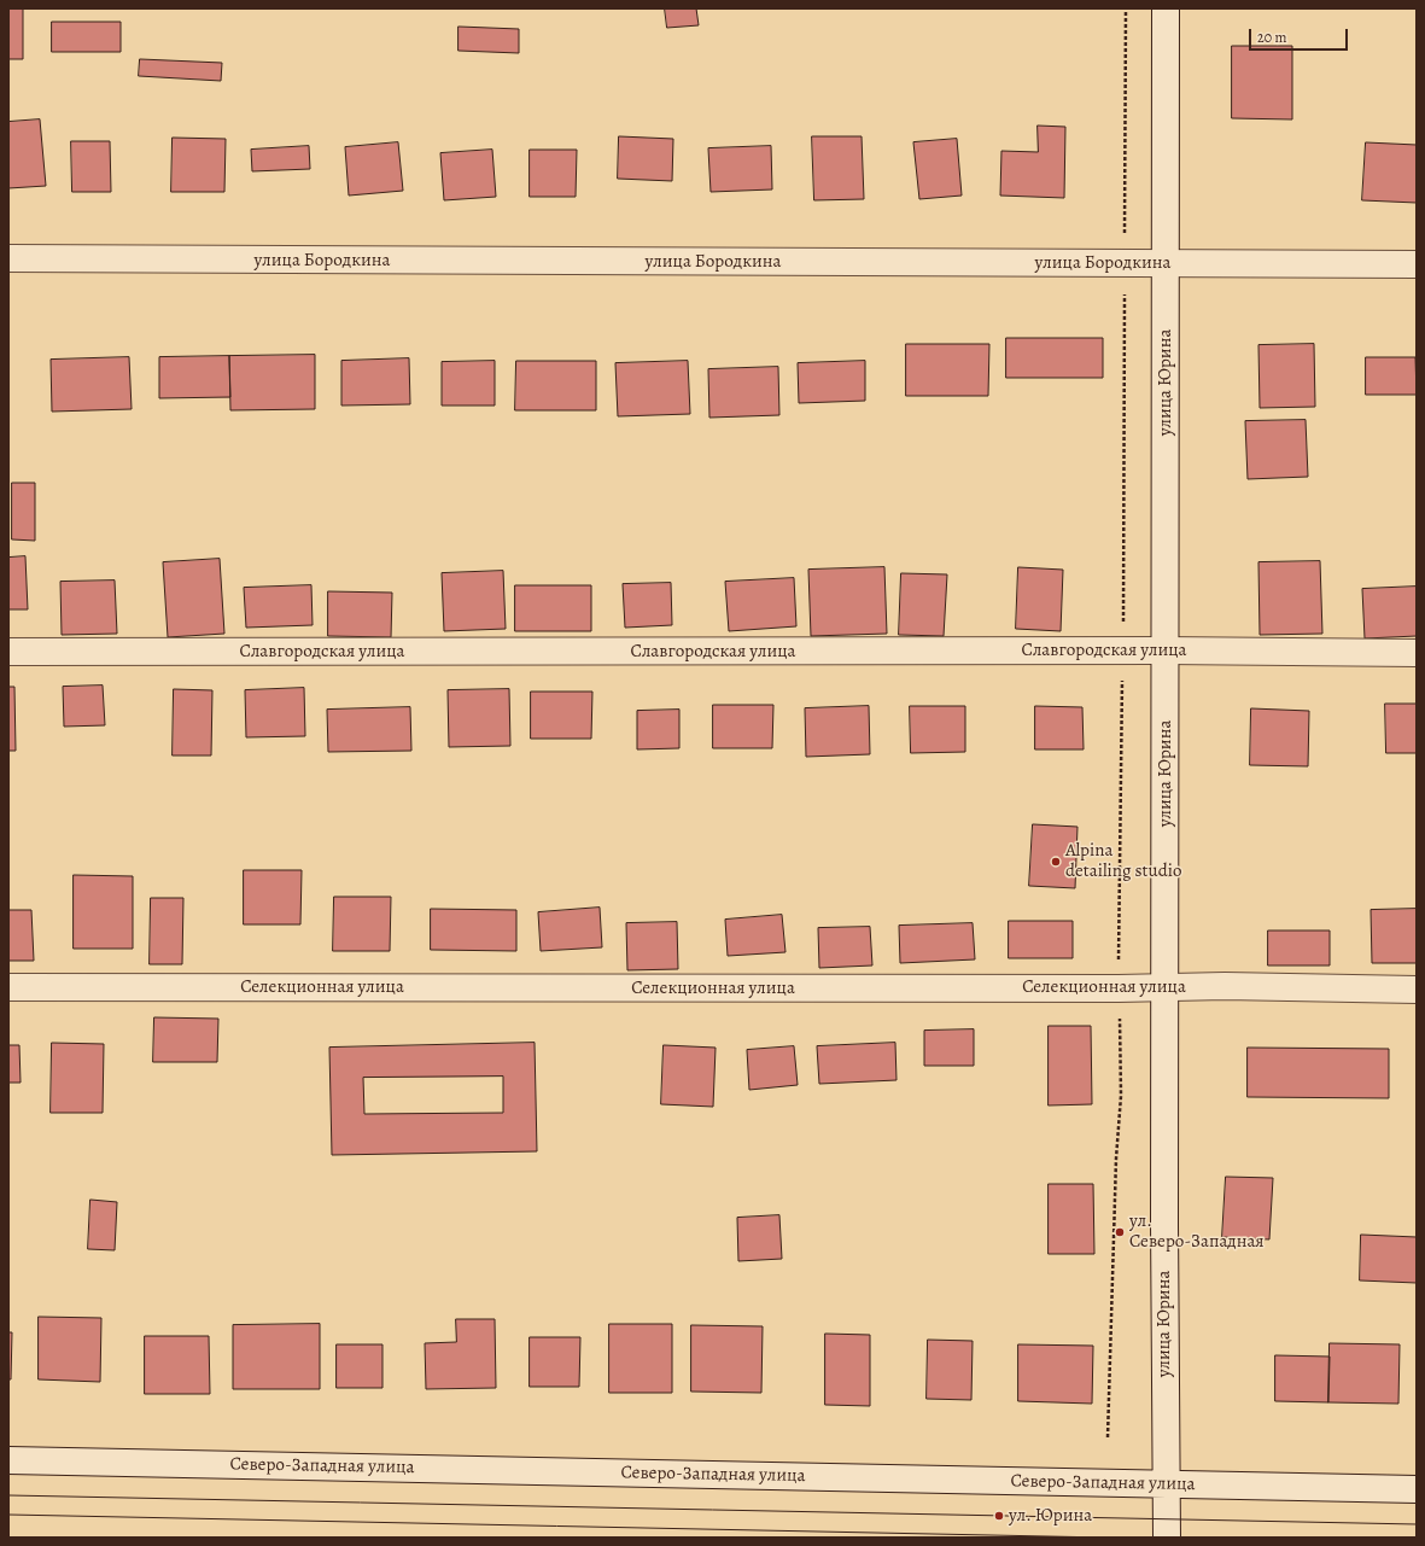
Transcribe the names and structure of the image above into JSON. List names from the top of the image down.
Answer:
{
  "streets": {
    "street": [
      "улица Бородкина",
      "улица Юрина",
      "Славгородская улица",
      "Селекционная улица",
      "Северо-Западная улица"
    ]
  },
  "crossings": [
    ["улица Бородкина", "улица Юрина"],
    ["улица Юрина", "Славгородская улица"],
    ["улица Юрина", "Селекционная улица"],
    ["улица Юрина", "Северо-Западная улица"]
  ],
  "places": ["Alpina detailing studio", "ул. Северо-Западная", "ул. Юрина"],
  "scale_bar": "20 m"
}
